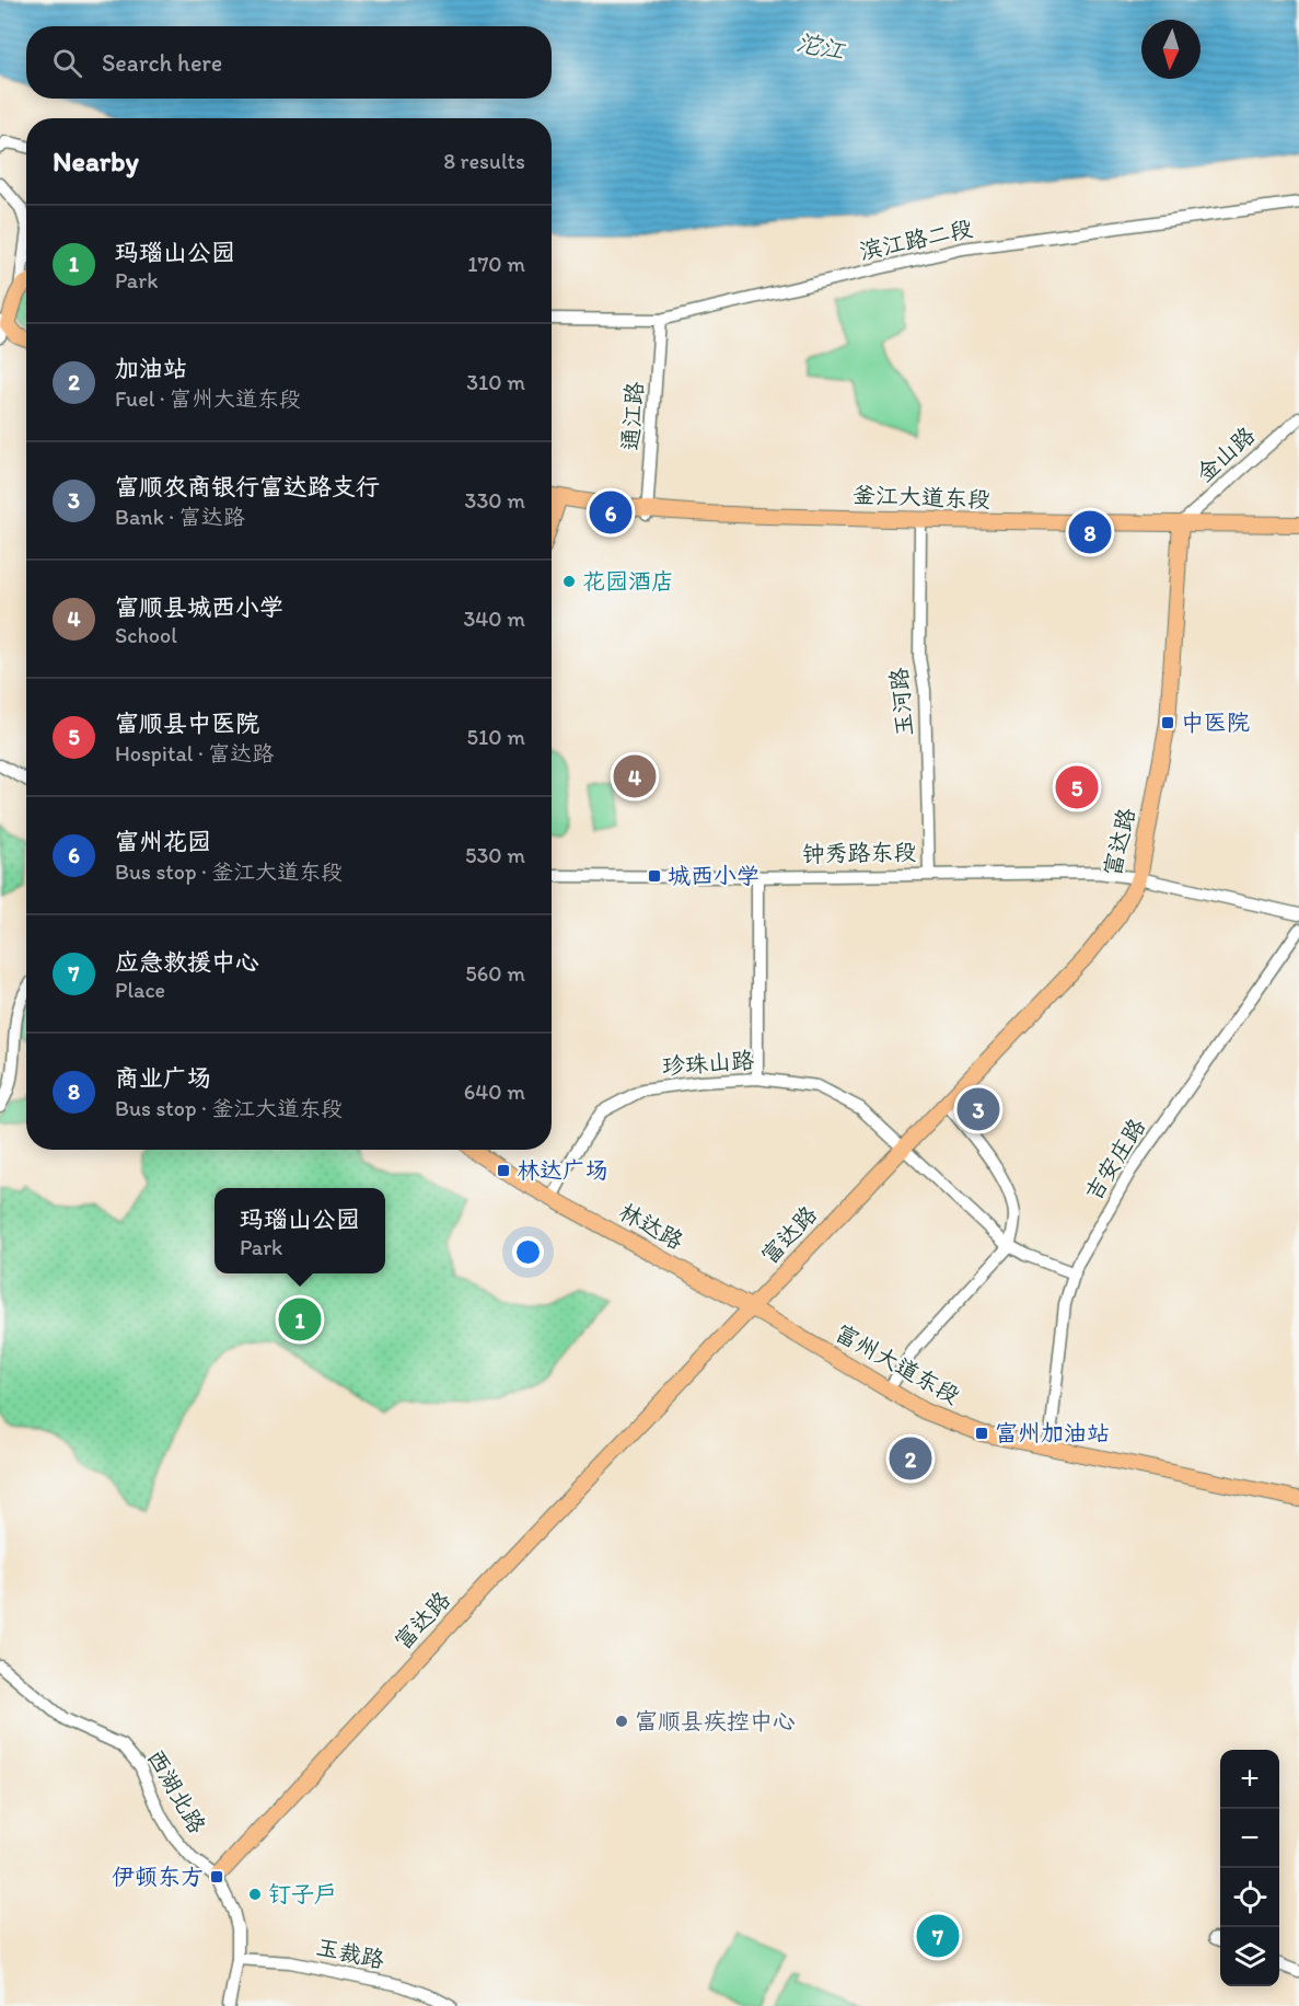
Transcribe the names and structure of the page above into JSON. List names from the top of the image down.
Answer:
{
  "streets": {
    "main road": [
      "釜江大道东段",
      "富达路",
      "林达路",
      "富州大道东段"
    ],
    "street": [
      "滨江路二段",
      "通江路",
      "金山路",
      "玉河路",
      "钟秀路东段",
      "珍珠山路",
      "吉安庄路",
      "西湖北路",
      "玉裁路"
    ]
  },
  "crossings": [
    ["滨江路二段", "通江路"],
    ["通江路", "釜江大道东段"],
    ["金山路", "釜江大道东段"],
    ["金山路", "富达路"],
    ["釜江大道东段", "玉河路"],
    ["釜江大道东段", "富达路"],
    ["玉河路", "钟秀路东段"],
    ["富达路", "钟秀路东段"],
    ["富达路", "珍珠山路"],
    ["富达路", "林达路"],
    ["富达路", "富州大道东段"],
    ["富达路", "西湖北路"],
    ["珍珠山路", "吉安庄路"],
    ["珍珠山路", "林达路"],
    ["吉安庄路", "富州大道东段"],
    ["林达路", "富州大道东段"]
  ],
  "water": ["沱江"],
  "places": {
    "other": ["花园酒店", "富顺县疾控中心", "钉子户"],
    "transit": [
      "中医院",
      "城西小学",
      "林达广场",
      "富州加油站",
      "伊顿东方"
    ]
  },
  "north": "bottom",
  "page": {
    "search": "Search here",
    "heading": ["Nearby", "8 results"],
    "list": [
      {
        "mark": "1",
        "name": "玛瑙山公园",
        "note": "Park",
        "value": "170 m"
      },
      {
        "mark": "2",
        "name": "加油站",
        "note": "Fuel · 富州大道东段",
        "value": "310 m"
      },
      {
        "mark": "3",
        "name": "富顺农商银行富达路支行",
        "note": "Bank · 富达路",
        "value": "330 m"
      },
      {
        "mark": "4",
        "name": "富顺县城西小学",
        "note": "School",
        "value": "340 m"
      },
      {
        "mark": "5",
        "name": "富顺县中医院",
        "note": "Hospital · 富达路",
        "value": "510 m"
      },
      {
        "mark": "6",
        "name": "富州花园",
        "note": "Bus stop · 釜江大道东段",
        "value": "530 m"
      },
      {
        "mark": "7",
        "name": "应急救援中心",
        "note": "Place",
        "value": "560 m"
      },
      {
        "mark": "8",
        "name": "商业广场",
        "note": "Bus stop · 釜江大道东段",
        "value": "640 m"
      }
    ],
    "pins": [
      "6",
      "8",
      "4",
      "5",
      "3",
      "1",
      "2",
      "7"
    ],
    "popup": ["玛瑙山公园", "Park"],
    "map_buttons": ["+", "−"]
  }
}
